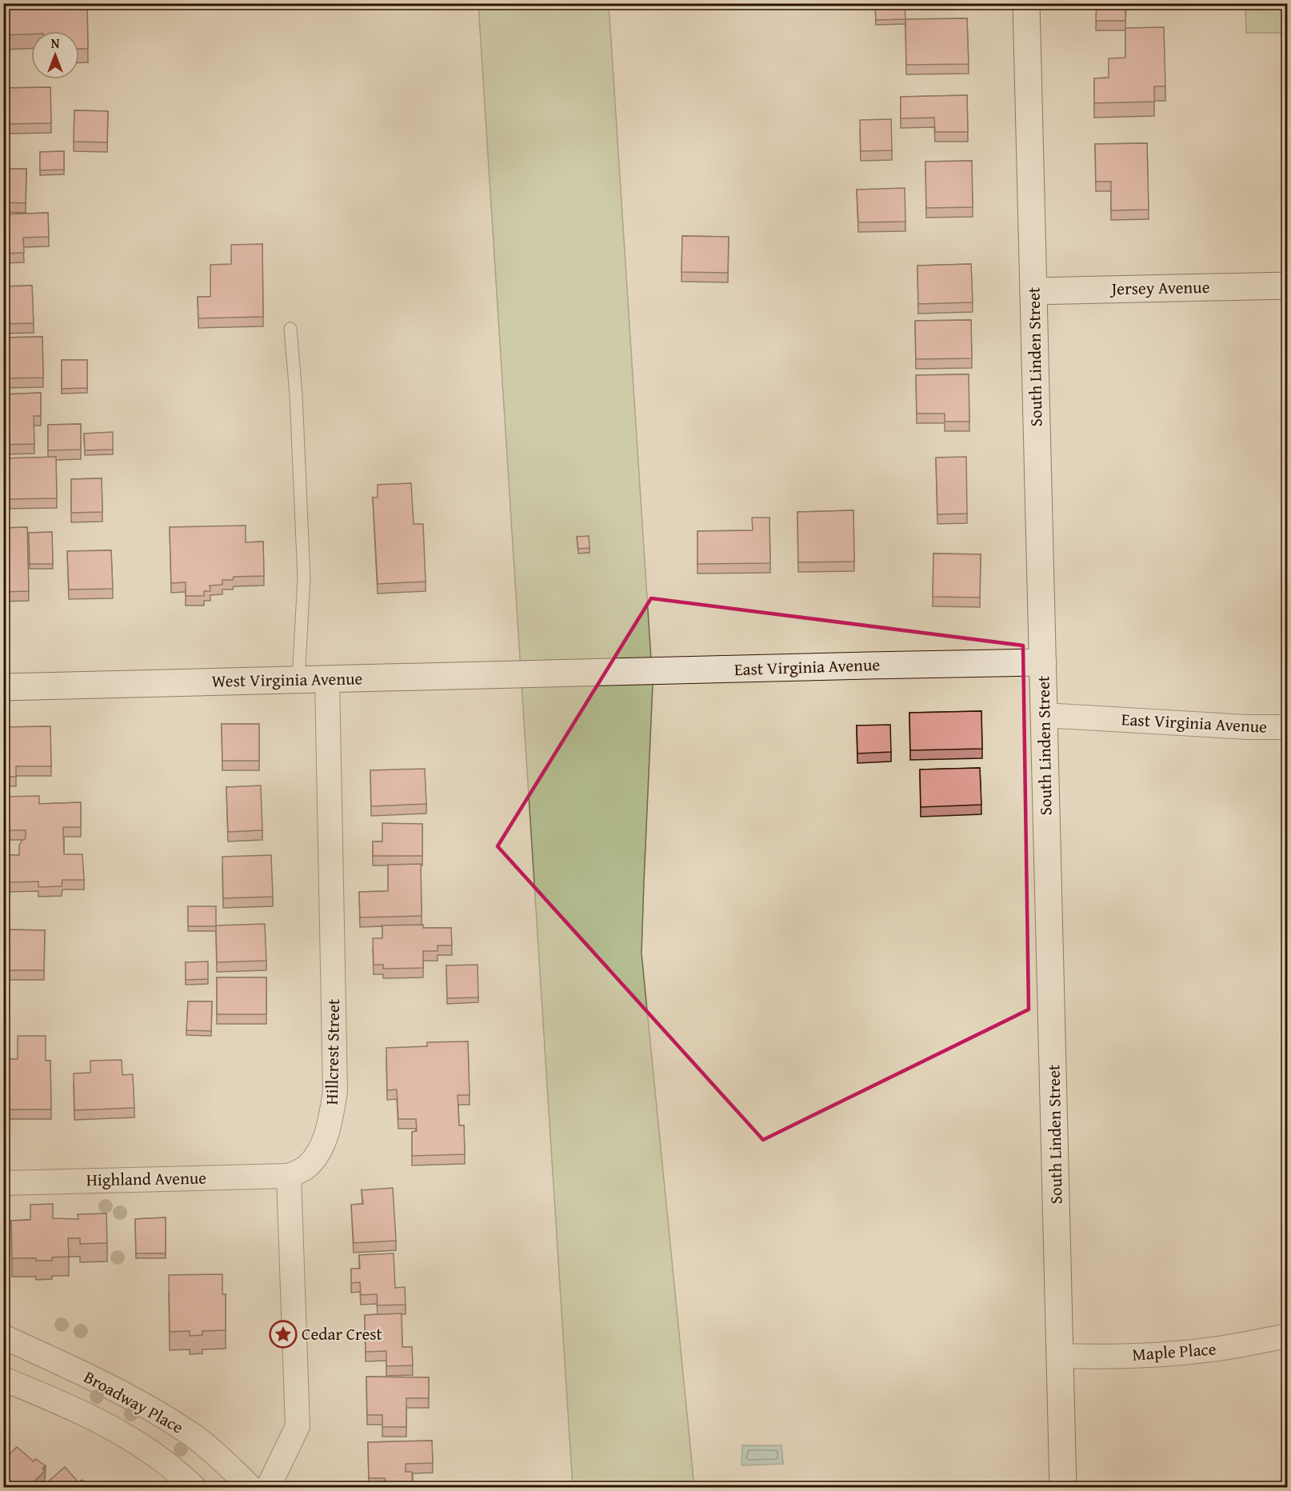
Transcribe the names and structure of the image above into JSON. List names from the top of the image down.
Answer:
{
  "streets": {
    "main road": [
      "Jersey Avenue",
      "South Linden Street",
      "East Virginia Avenue",
      "West Virginia Avenue"
    ],
    "street": [
      "Hillcrest Street",
      "Highland Avenue",
      "Maple Place",
      "Broadway Place"
    ]
  },
  "crossings": [
    ["Jersey Avenue", "South Linden Street"],
    ["South Linden Street", "East Virginia Avenue"],
    ["South Linden Street", "Maple Place"],
    ["East Virginia Avenue", "West Virginia Avenue"],
    ["West Virginia Avenue", "Hillcrest Street"],
    ["Hillcrest Street", "Highland Avenue"]
  ],
  "places": {
    "place": ["Cedar Crest"]
  },
  "north": "top"
}
